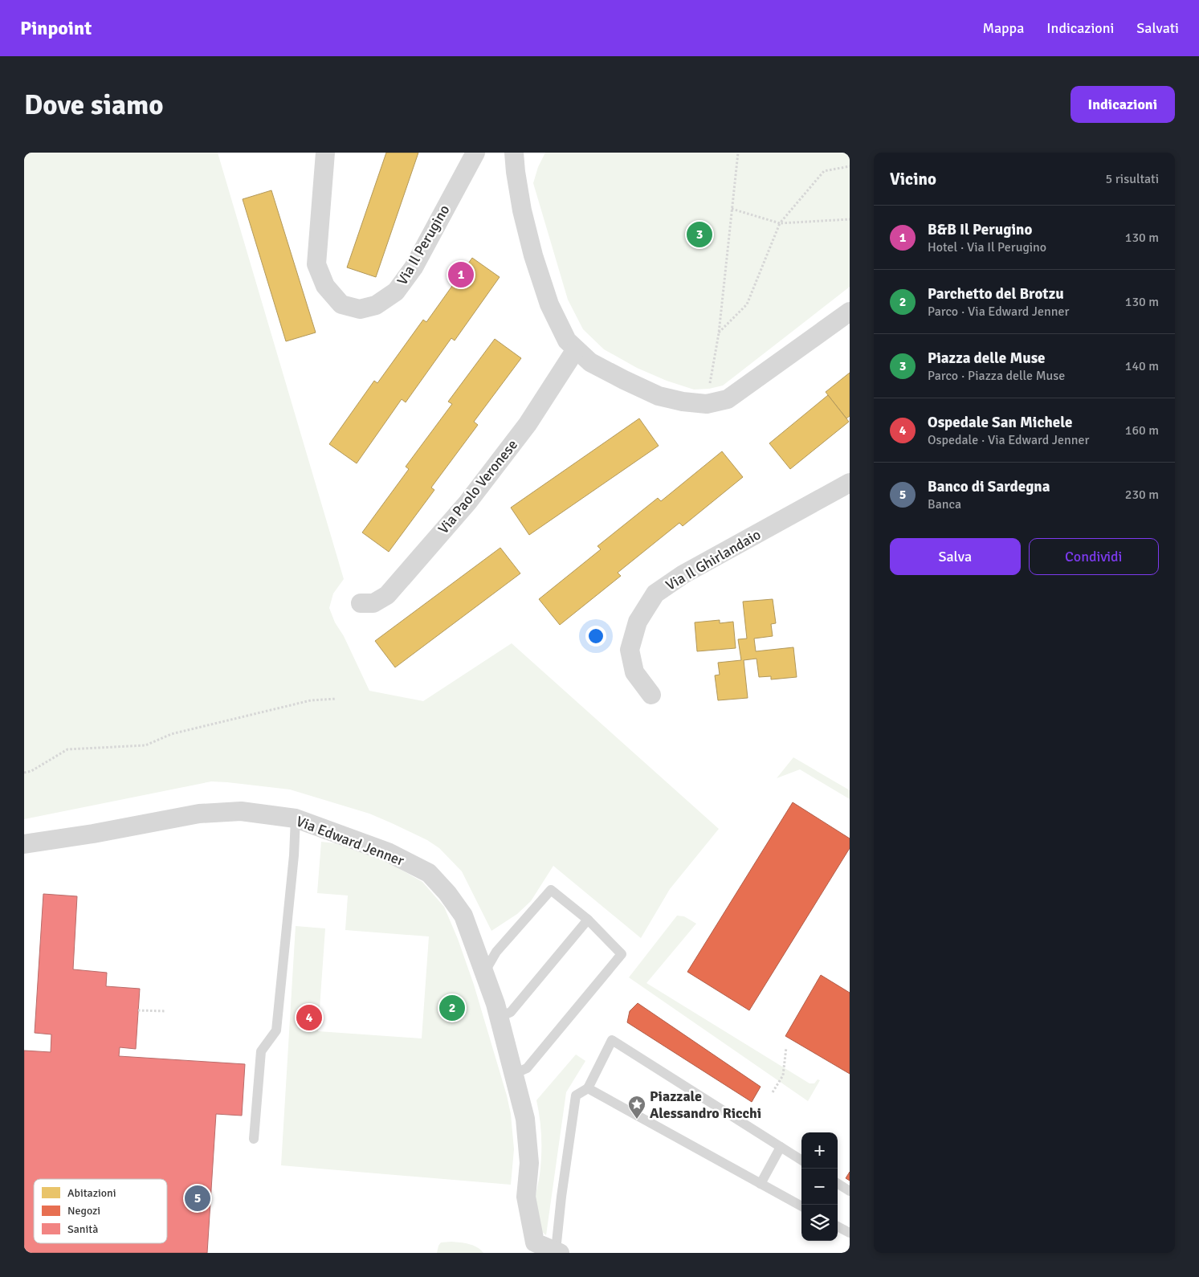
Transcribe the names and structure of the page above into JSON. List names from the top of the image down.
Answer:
{
  "streets": {
    "street": [
      "Via Il Perugino",
      "Via Paolo Veronese",
      "Via Il Ghirlandaio",
      "Via Edward Jenner"
    ]
  },
  "places": {
    "place": ["Piazzale Alessandro Ricchi"]
  },
  "legend": ["Abitazioni", "Negozi", "Sanità"],
  "page": {
    "header": "Pinpoint",
    "nav": ["Mappa", "Indicazioni", "Salvati"],
    "buttons": [
      "Indicazioni",
      ["Salva", "Condividi"]
    ],
    "title": "Dove siamo",
    "heading": ["Vicino", "5 risultati"],
    "list": [
      {
        "mark": "1",
        "name": "B&B Il Perugino",
        "note": "Hotel · Via Il Perugino",
        "value": "130 m"
      },
      {
        "mark": "2",
        "name": "Parchetto del Brotzu",
        "note": "Parco · Via Edward Jenner",
        "value": "130 m"
      },
      {
        "mark": "3",
        "name": "Piazza delle Muse",
        "note": "Parco · Piazza delle Muse",
        "value": "140 m"
      },
      {
        "mark": "4",
        "name": "Ospedale San Michele",
        "note": "Ospedale · Via Edward Jenner",
        "value": "160 m"
      },
      {
        "mark": "5",
        "name": "Banco di Sardegna",
        "note": "Banca",
        "value": "230 m"
      }
    ],
    "pins": [
      "3",
      "1",
      "2",
      "4",
      "5"
    ],
    "map_buttons": ["+", "−"]
  }
}
